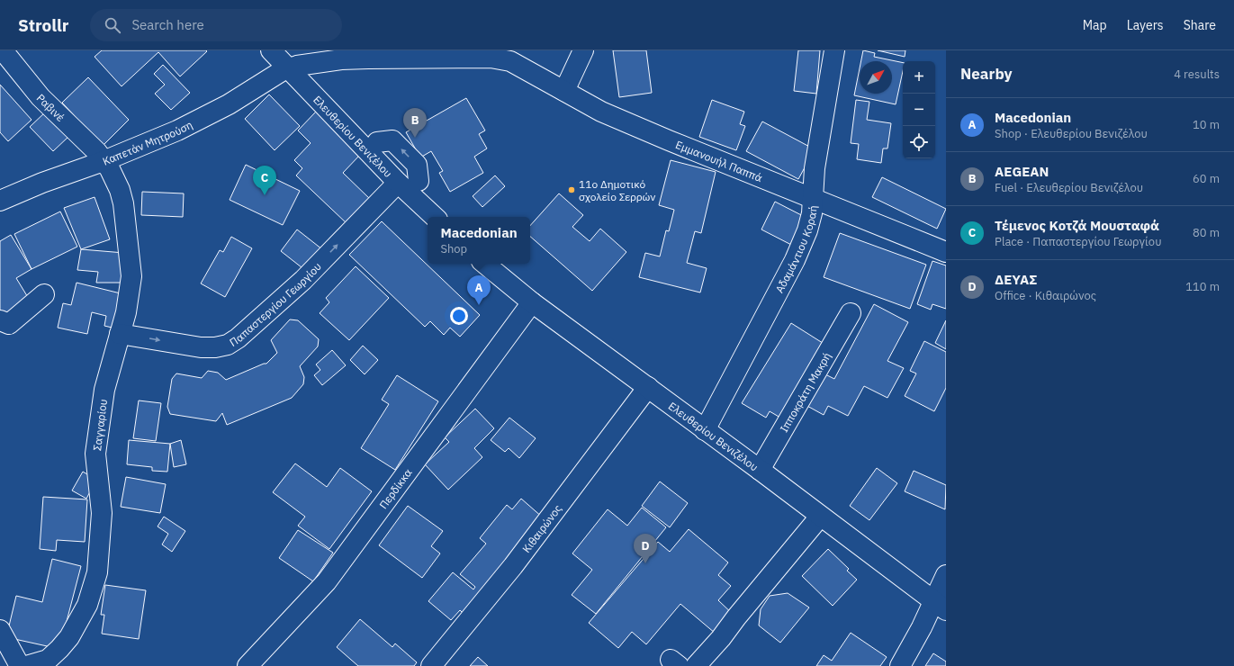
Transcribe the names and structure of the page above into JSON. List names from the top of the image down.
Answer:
{
  "streets": {
    "street": [
      "Ραβινέ",
      "Ελευθερίου Βενιζέλου",
      "Καπετάν Μητρούση",
      "Εμμανουήλ Παππά",
      "Αδαμάντιου Κοραή",
      "Παπαστεργίου Γεωργίου",
      "Ιπποκράτη Μακρή",
      "Σαγγαρίου",
      "Περδίκκα",
      "Κιθαιρώνος"
    ]
  },
  "crossings": [
    ["Ραβινέ", "Καπετάν Μητρούση"],
    ["Ραβινέ", "Σαγγαρίου"],
    ["Ελευθερίου Βενιζέλου", "Καπετάν Μητρούση"],
    ["Ελευθερίου Βενιζέλου", "Αδαμάντιου Κοραή"],
    ["Ελευθερίου Βενιζέλου", "Παπαστεργίου Γεωργίου"],
    ["Ελευθερίου Βενιζέλου", "Ιπποκράτη Μακρή"],
    ["Ελευθερίου Βενιζέλου", "Περδίκκα"],
    ["Ελευθερίου Βενιζέλου", "Κιθαιρώνος"],
    ["Καπετάν Μητρούση", "Εμμανουήλ Παππά"],
    ["Καπετάν Μητρούση", "Σαγγαρίου"],
    ["Εμμανουήλ Παππά", "Αδαμάντιου Κοραή"],
    ["Παπαστεργίου Γεωργίου", "Σαγγαρίου"]
  ],
  "one_way": ["Παπαστεργίου Γεωργίου"],
  "places": ["11ο Δημοτικό σχολείο Σερρών"],
  "north": "top right",
  "page": {
    "header": "Strollr",
    "search": "Search here",
    "nav": ["Map", "Layers", "Share"],
    "heading": ["Nearby", "4 results"],
    "map_buttons": ["+", "−"],
    "list": [
      {
        "mark": "A",
        "name": "Macedonian",
        "note": "Shop · Ελευθερίου Βενιζέλου",
        "value": "10 m"
      },
      {
        "mark": "B",
        "name": "AEGEAN",
        "note": "Fuel · Ελευθερίου Βενιζέλου",
        "value": "60 m"
      },
      {
        "mark": "C",
        "name": "Τέμενος Κοτζά Μουσταφά",
        "note": "Place · Παπαστεργίου Γεωργίου",
        "value": "80 m"
      },
      {
        "mark": "D",
        "name": "ΔΕΥΑΣ",
        "note": "Office · Κιθαιρώνος",
        "value": "110 m"
      }
    ],
    "pins": [
      "B",
      "C",
      "A",
      "D"
    ],
    "popup": ["Macedonian", "Shop"]
  }
}
